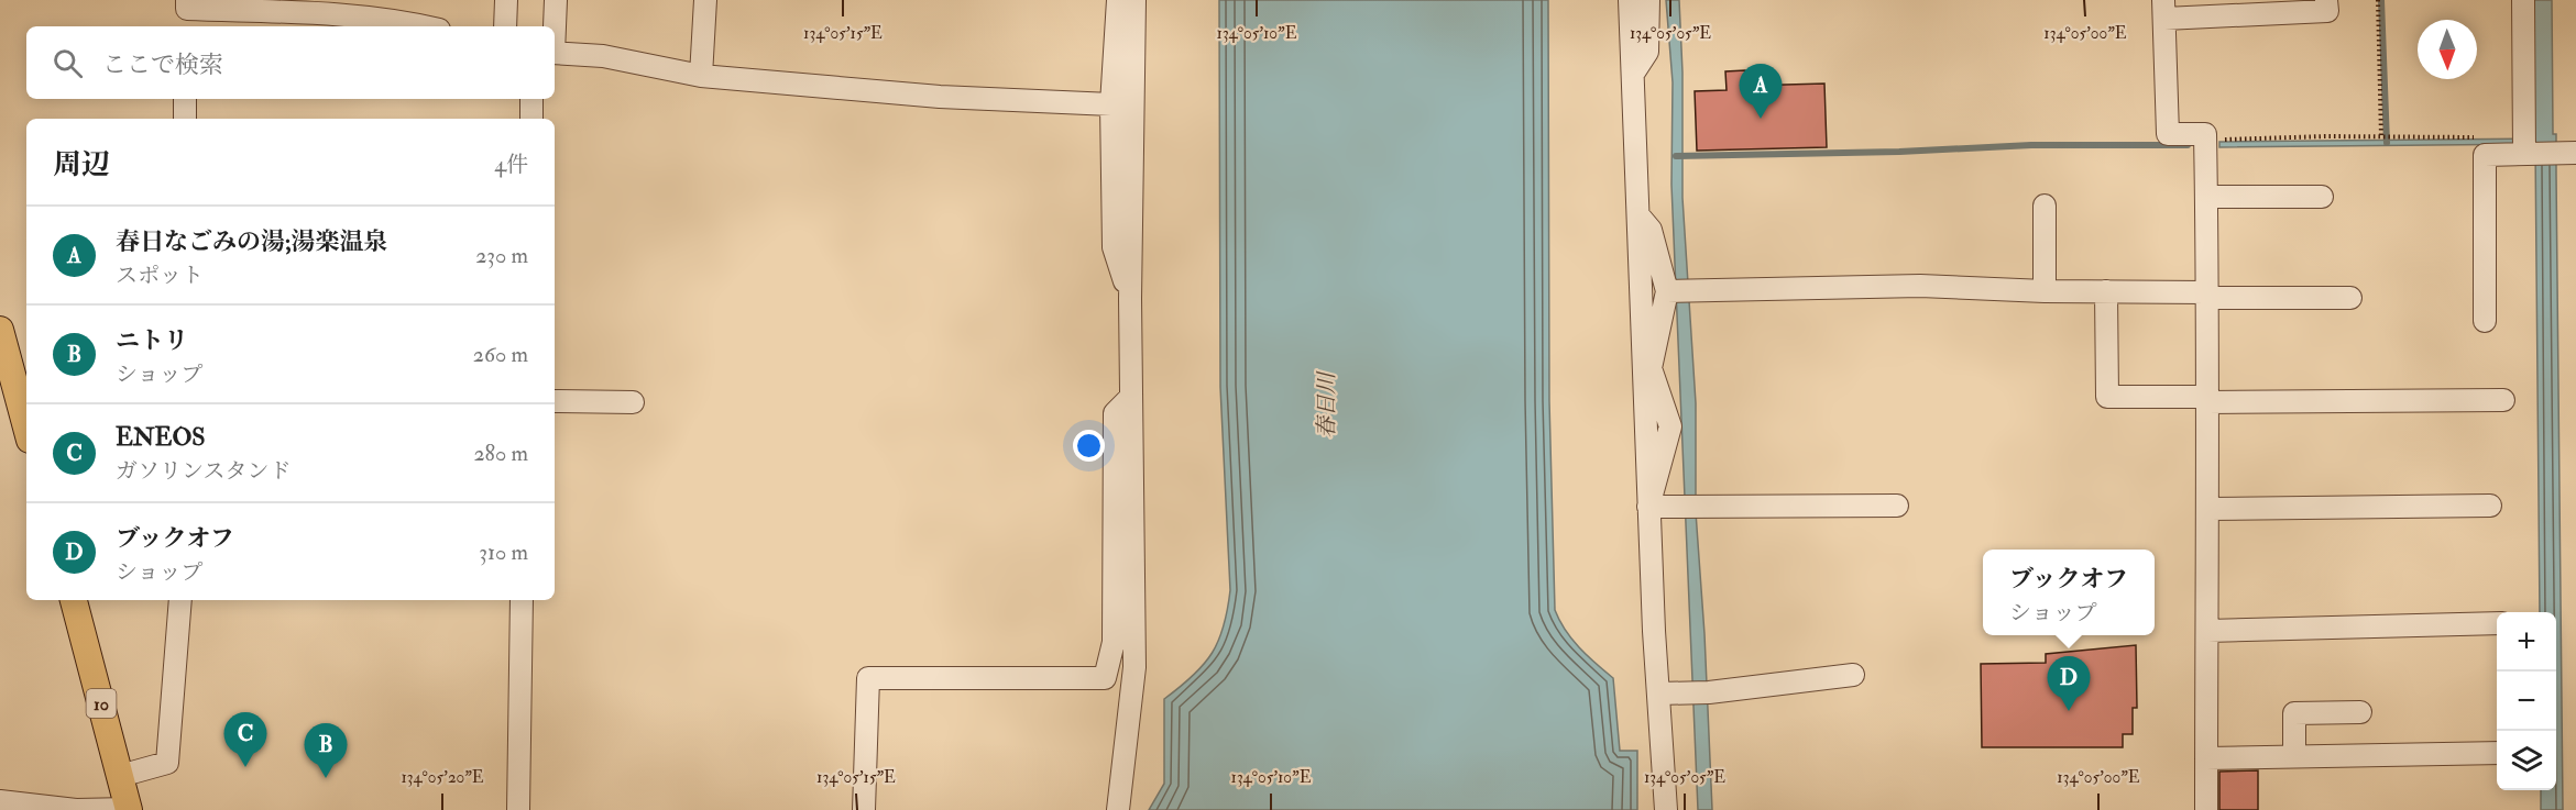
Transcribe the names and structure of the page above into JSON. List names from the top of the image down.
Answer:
{
  "streets": {
    "main road": ["10"]
  },
  "water": ["春日川"],
  "north": "bottom",
  "page": {
    "search": "ここで検索",
    "pins": [
      "A",
      "D",
      "C",
      "B"
    ],
    "heading": ["周辺", "4件"],
    "list": [
      {
        "mark": "A",
        "name": "春日なごみの湯;湯楽温泉",
        "note": "スポット",
        "value": "230 m"
      },
      {
        "mark": "B",
        "name": "ニトリ",
        "note": "ショップ",
        "value": "260 m"
      },
      {
        "mark": "C",
        "name": "ENEOS",
        "note": "ガソリンスタンド",
        "value": "280 m"
      },
      {
        "mark": "D",
        "name": "ブックオフ",
        "note": "ショップ",
        "value": "310 m"
      }
    ],
    "popup": ["ブックオフ", "ショップ"],
    "map_buttons": ["+", "−"]
  },
  "coordinates": [
    "134°05'15\"E",
    "134°05'10\"E",
    "134°05'05\"E",
    "134°05'00\"E",
    "134°05'20\"E"
  ]
}
